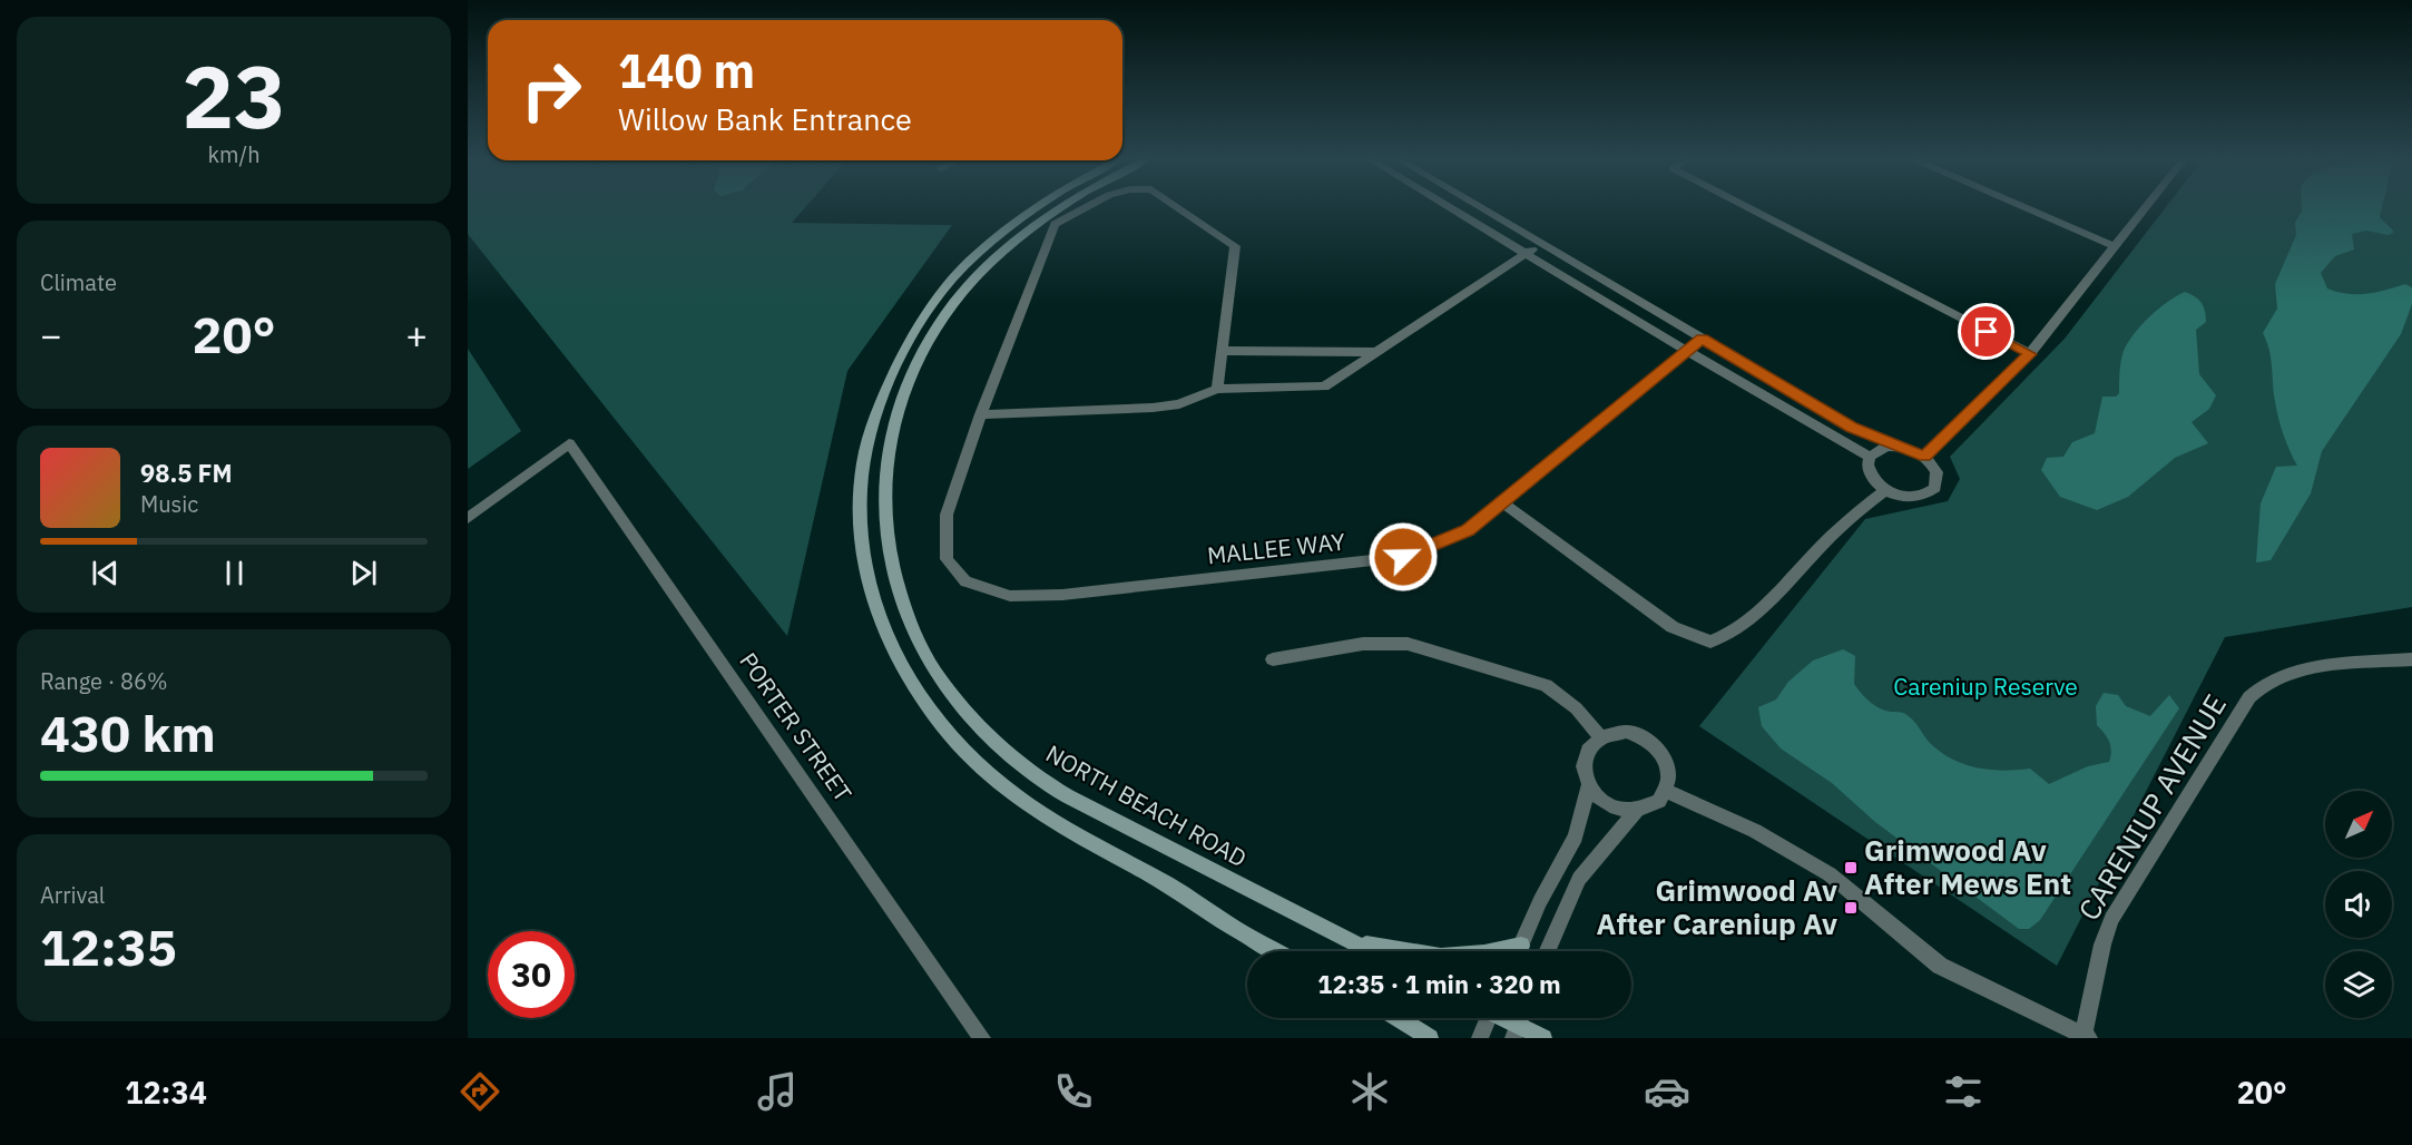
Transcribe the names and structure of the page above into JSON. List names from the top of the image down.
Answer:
{
  "streets": {
    "main road": ["NORTH BEACH ROAD"],
    "street": ["MALLEE WAY", "PORTER STREET", "CARENIUP AVENUE"]
  },
  "parks": ["Careniup Reserve"],
  "places": {
    "transit": ["Grimwood Av After Mews Ent", "Grimwood Av After Careniup Av"]
  },
  "north": "top right",
  "page": {
    "tile": [
      ["23", "km/h"],
      "Climate",
      ["Range · 86%", "430 km"],
      ["Arrival", "12:35"]
    ],
    "turn": ["140 m", "Willow Bank Entrance"],
    "heat": ["−", "20°", "+"],
    "song": ["98.5 FM", "Music"],
    "limit": "30",
    "trip": "12:35 · 1 min · 320 m",
    "tabs": ["12:34", "20°"]
  }
}
